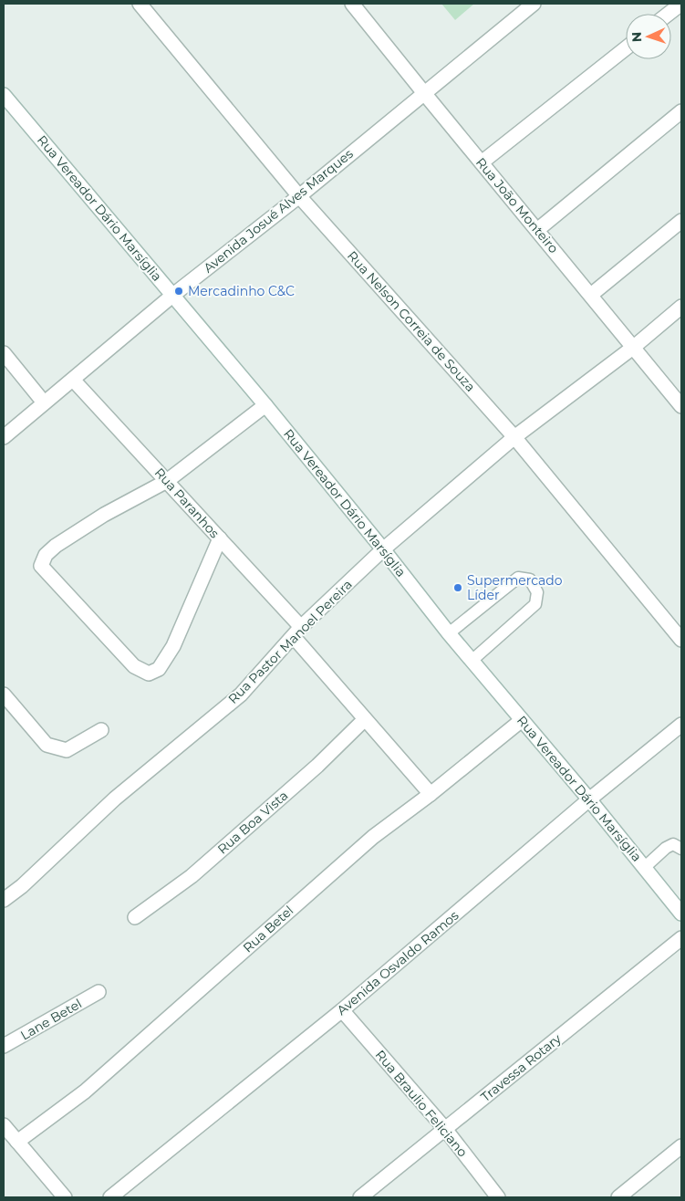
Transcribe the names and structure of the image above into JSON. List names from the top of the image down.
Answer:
{
  "streets": {
    "street": [
      "Rua João Monteiro",
      "Rua Vereador Dário Marsíglia",
      "Avenida Josué Alves Marques",
      "Rua Nelson Correia de Souza",
      "Rua Paranhos",
      "Rua Pastor Manoel Pereira",
      "Rua Boa Vista",
      "Rua Betel",
      "Avenida Osvaldo Ramos",
      "Lane Betel",
      "Travessa Rotary",
      "Rua Braulio Feliciano"
    ]
  },
  "crossings": [
    ["Rua João Monteiro", "Avenida Josué Alves Marques"],
    ["Rua João Monteiro", "Rua Pastor Manoel Pereira"],
    ["Rua Vereador Dário Marsíglia", "Avenida Josué Alves Marques"],
    ["Rua Vereador Dário Marsíglia", "Rua Pastor Manoel Pereira"],
    ["Rua Vereador Dário Marsíglia", "Rua Betel"],
    ["Rua Vereador Dário Marsíglia", "Avenida Osvaldo Ramos"],
    ["Avenida Josué Alves Marques", "Rua Nelson Correia de Souza"],
    ["Avenida Josué Alves Marques", "Rua Paranhos"],
    ["Rua Nelson Correia de Souza", "Rua Pastor Manoel Pereira"],
    ["Rua Paranhos", "Rua Pastor Manoel Pereira"],
    ["Rua Paranhos", "Rua Boa Vista"],
    ["Rua Paranhos", "Rua Betel"],
    ["Avenida Osvaldo Ramos", "Rua Braulio Feliciano"],
    ["Travessa Rotary", "Rua Braulio Feliciano"]
  ],
  "places": ["Mercadinho C&C", "Supermercado Líder"],
  "north": "left"
}
